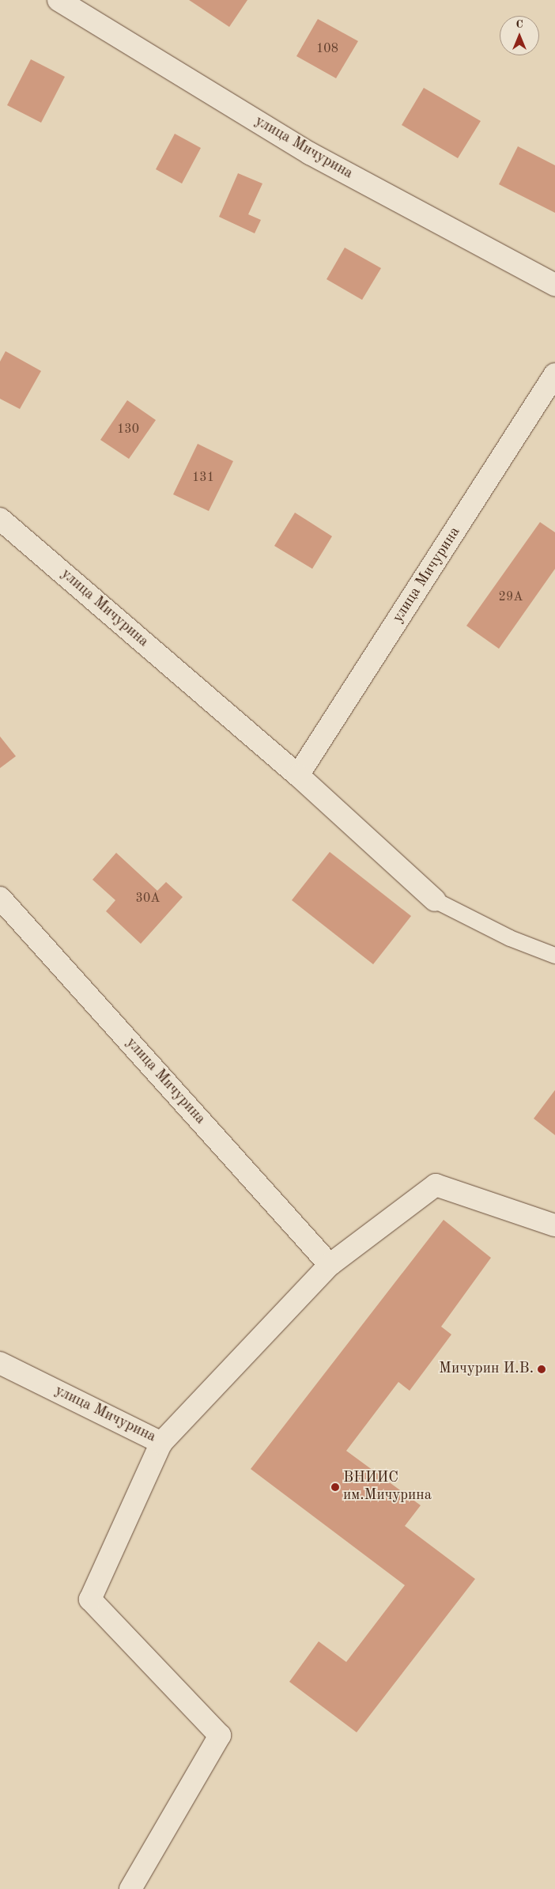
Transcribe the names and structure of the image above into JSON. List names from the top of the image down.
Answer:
{
  "streets": {
    "street": ["улица Мичурина"]
  },
  "places": ["Мичурин И.В.", "ВНИИС им.Мичурина"],
  "house_numbers": [
    "108",
    "130",
    "131",
    "29А",
    "30А"
  ],
  "north": "top"
}
